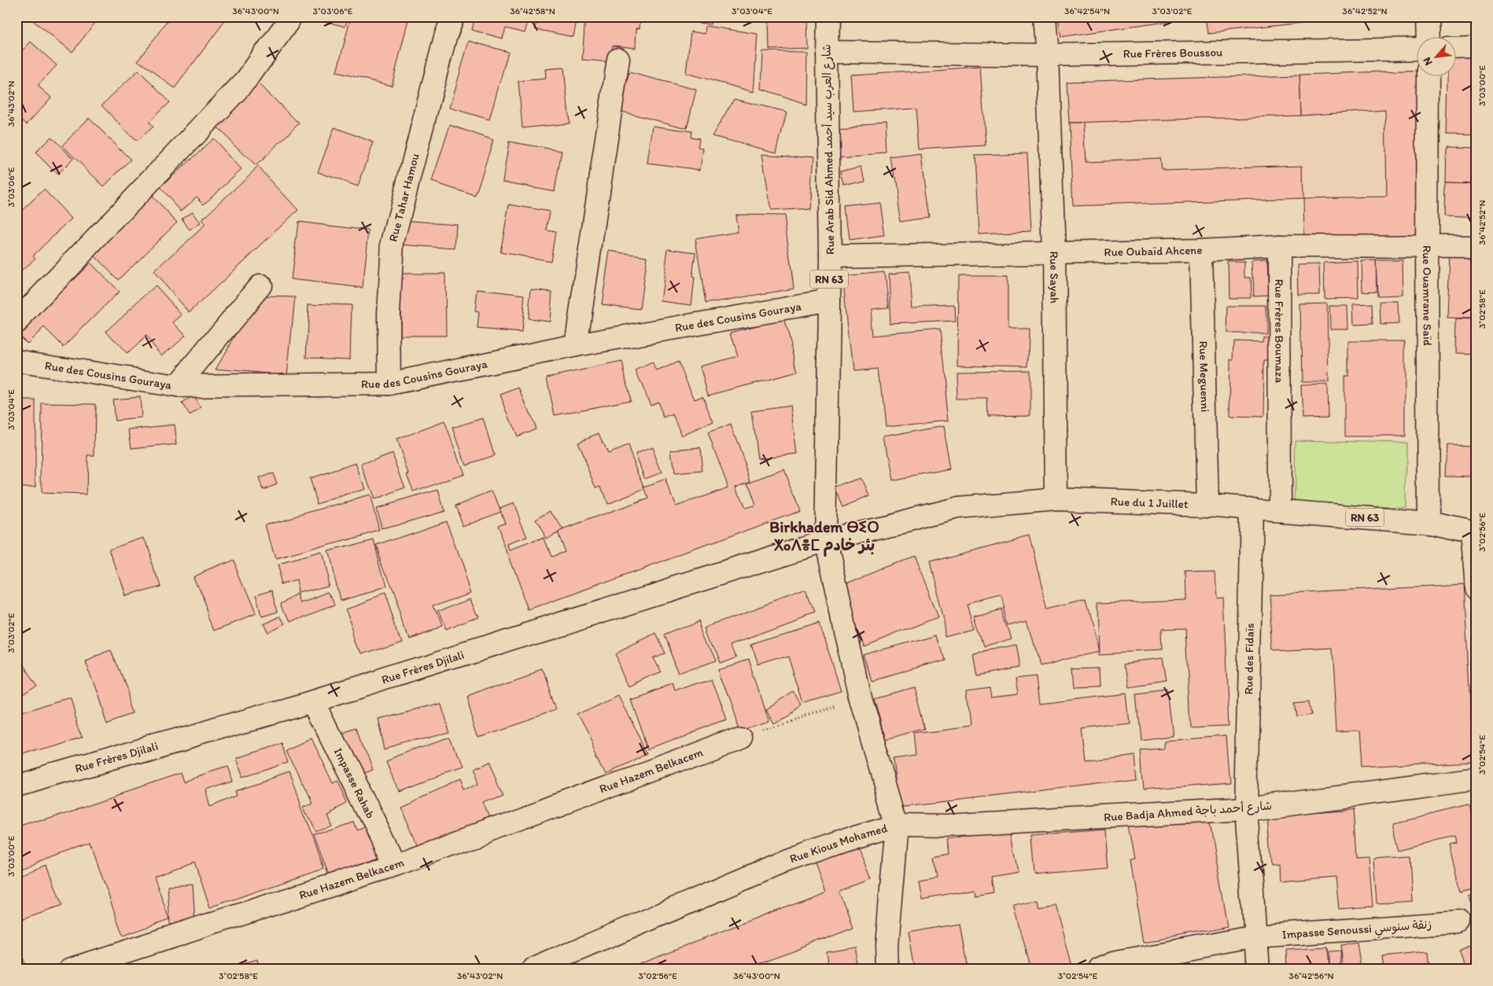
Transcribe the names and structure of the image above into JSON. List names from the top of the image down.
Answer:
{
  "streets": {
    "street": [
      "Rue Frères Boussou",
      "Rue Arab Sid Ahmed شارع العرب سيد أحمد",
      "Rue Tahar Hamou",
      "Rue Oubaïd Ahcene",
      "Rue Sayah",
      "RN 63",
      "Rue Ouamrane Saïd",
      "Rue des Cousins Gouraya",
      "Rue Frères Boumaza",
      "Rue Meguenni",
      "Rue du 1 Juillet",
      "Rue des Fidaïs",
      "Rue Frères Djilali",
      "Rue Hazem Belkacem",
      "Impasse Rahab",
      "Rue Badja Ahmed شارع أحمد باجة",
      "Rue Kious Mohamed",
      "Impasse Senoussi زنقة سنوسي"
    ]
  },
  "crossings": [
    ["Rue Frères Boussou", "Rue Arab Sid Ahmed شارع العرب سيد أحمد"],
    ["Rue Frères Boussou", "Rue Sayah"],
    ["Rue Arab Sid Ahmed شارع العرب سيد أحمد", "Rue Oubaïd Ahcene"],
    ["Rue Arab Sid Ahmed شارع العرب سيد أحمد", "Rue des Cousins Gouraya"],
    ["Rue Arab Sid Ahmed شارع العرب سيد أحمد", "Rue du 1 Juillet"],
    ["Rue Arab Sid Ahmed شارع العرب سيد أحمد", "Rue Frères Djilali"],
    ["Rue Arab Sid Ahmed شارع العرب سيد أحمد", "Rue Kious Mohamed"],
    ["Rue Tahar Hamou", "Rue des Cousins Gouraya"],
    ["Rue Oubaïd Ahcene", "Rue Sayah"],
    ["Rue Oubaïd Ahcene", "Rue Ouamrane Saïd"],
    ["Rue Oubaïd Ahcene", "Rue Frères Boumaza"],
    ["Rue Oubaïd Ahcene", "Rue Meguenni"],
    ["Rue Sayah", "Rue du 1 Juillet"],
    ["Rue Ouamrane Saïd", "Rue du 1 Juillet"],
    ["Rue Frères Boumaza", "Rue du 1 Juillet"],
    ["Rue Meguenni", "Rue du 1 Juillet"],
    ["Rue du 1 Juillet", "Rue des Fidaïs"],
    ["Rue du 1 Juillet", "Rue Frères Djilali"],
    ["Rue du 1 Juillet", "Rue Kious Mohamed"],
    ["Rue des Fidaïs", "Rue Badja Ahmed شارع أحمد باجة"],
    ["Rue des Fidaïs", "Impasse Senoussi زنقة سنوسي"],
    ["Rue Frères Djilali", "Impasse Rahab"],
    ["Rue Frères Djilali", "Rue Kious Mohamed"],
    ["Rue Hazem Belkacem", "Impasse Rahab"],
    ["Rue Badja Ahmed شارع أحمد باجة", "Rue Kious Mohamed"]
  ],
  "districts": ["Birkhadem ⴱⵉⵔ ⵅⴰⴷⴻⵎ بئر خادم"],
  "north": "bottom left",
  "coordinates": [
    "36°43'00\"N",
    "3°03'06\"E",
    "36°42'58\"N",
    "3°03'04\"E",
    "36°42'54\"N",
    "3°03'02\"E",
    "36°42'52\"N",
    "3°03'00\"E",
    "36°43'02\"N",
    "3°02'58\"E",
    "3°02'56\"E",
    "3°02'54\"E",
    "36°42'56\"N"
  ]
}
